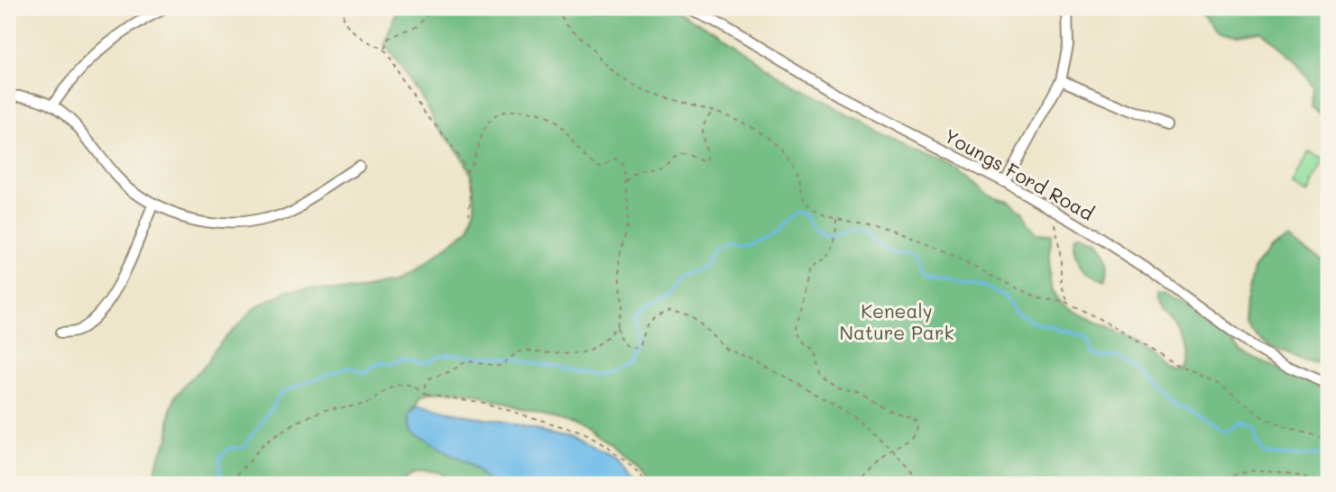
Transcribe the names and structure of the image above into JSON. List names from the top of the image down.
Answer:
{
  "streets": {
    "street": ["Youngs Ford Road"]
  },
  "parks": ["Kenealy Nature Park"]
}
